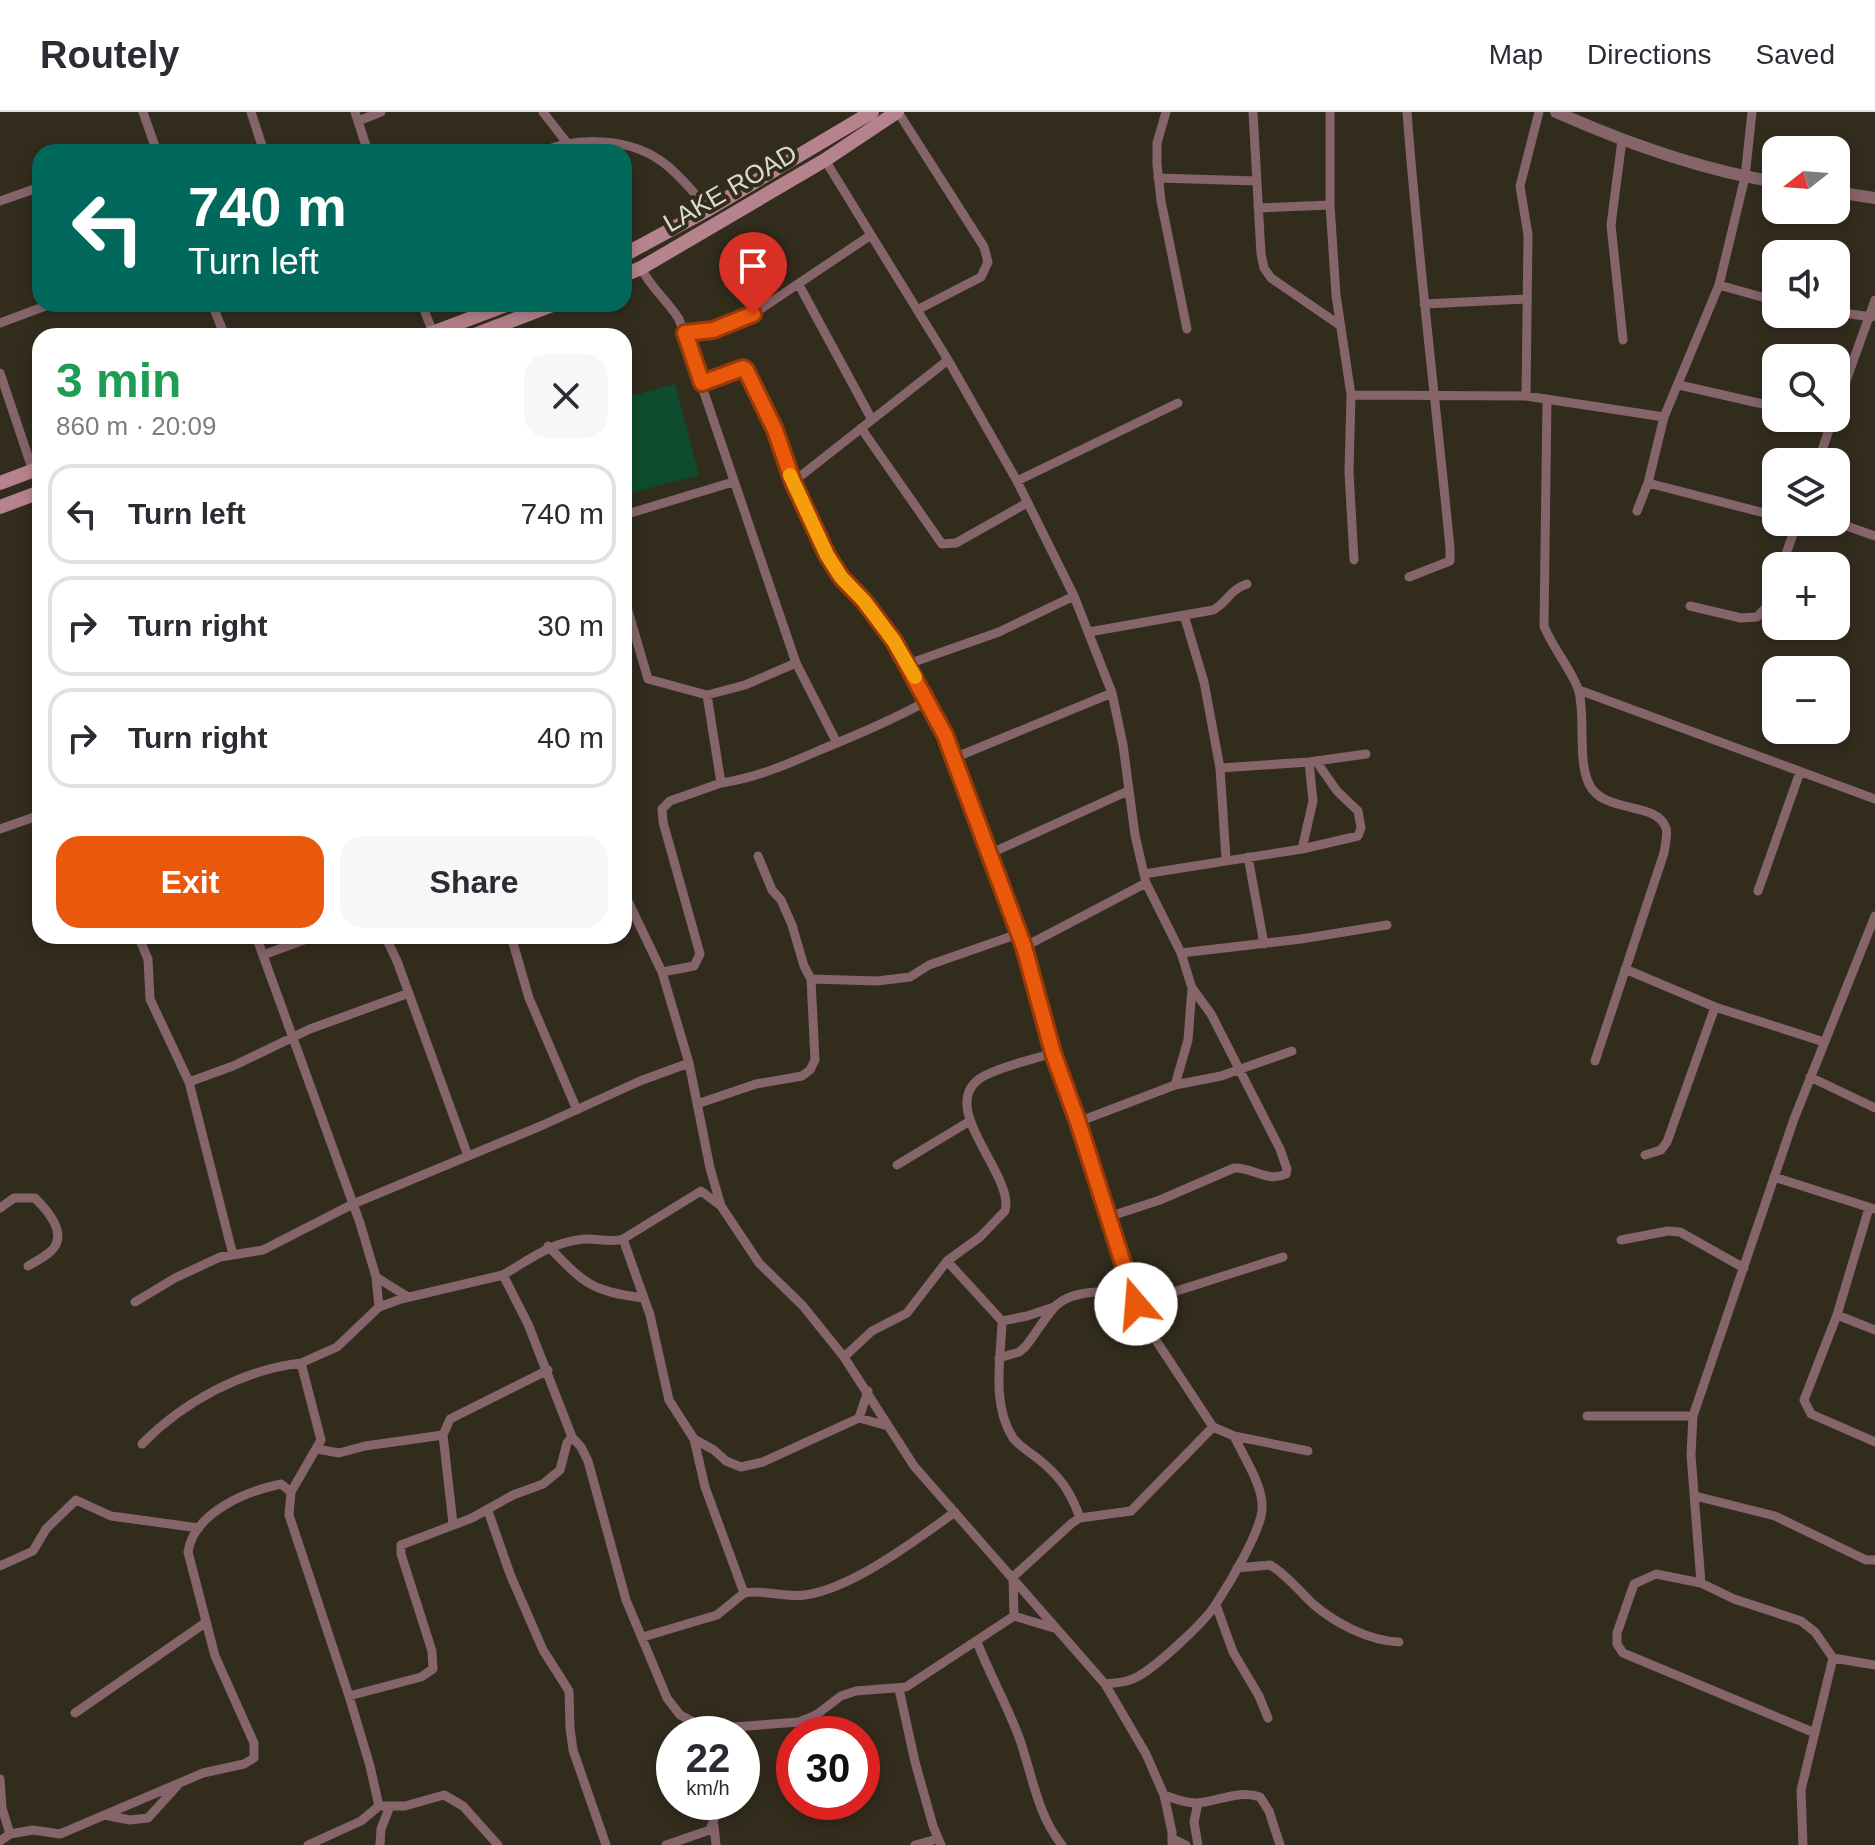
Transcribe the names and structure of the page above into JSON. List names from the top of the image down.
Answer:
{
  "streets": {
    "main road": ["LAKE ROAD"]
  },
  "north": "left",
  "page": {
    "header": "Routely",
    "nav": ["Map", "Directions", "Saved"],
    "map_buttons": ["+", "−"],
    "turn": ["740 m", "Turn left"],
    "heading": ["3 min", "860 m · 20:09"],
    "list": [
      {
        "name": "Turn left",
        "value": "740 m"
      },
      {
        "name": "Turn right",
        "value": "30 m"
      },
      {
        "name": "Turn right",
        "value": "40 m"
      }
    ],
    "buttons": ["Exit", "Share"],
    "speed": "22 km/h",
    "limit": "30"
  }
}
